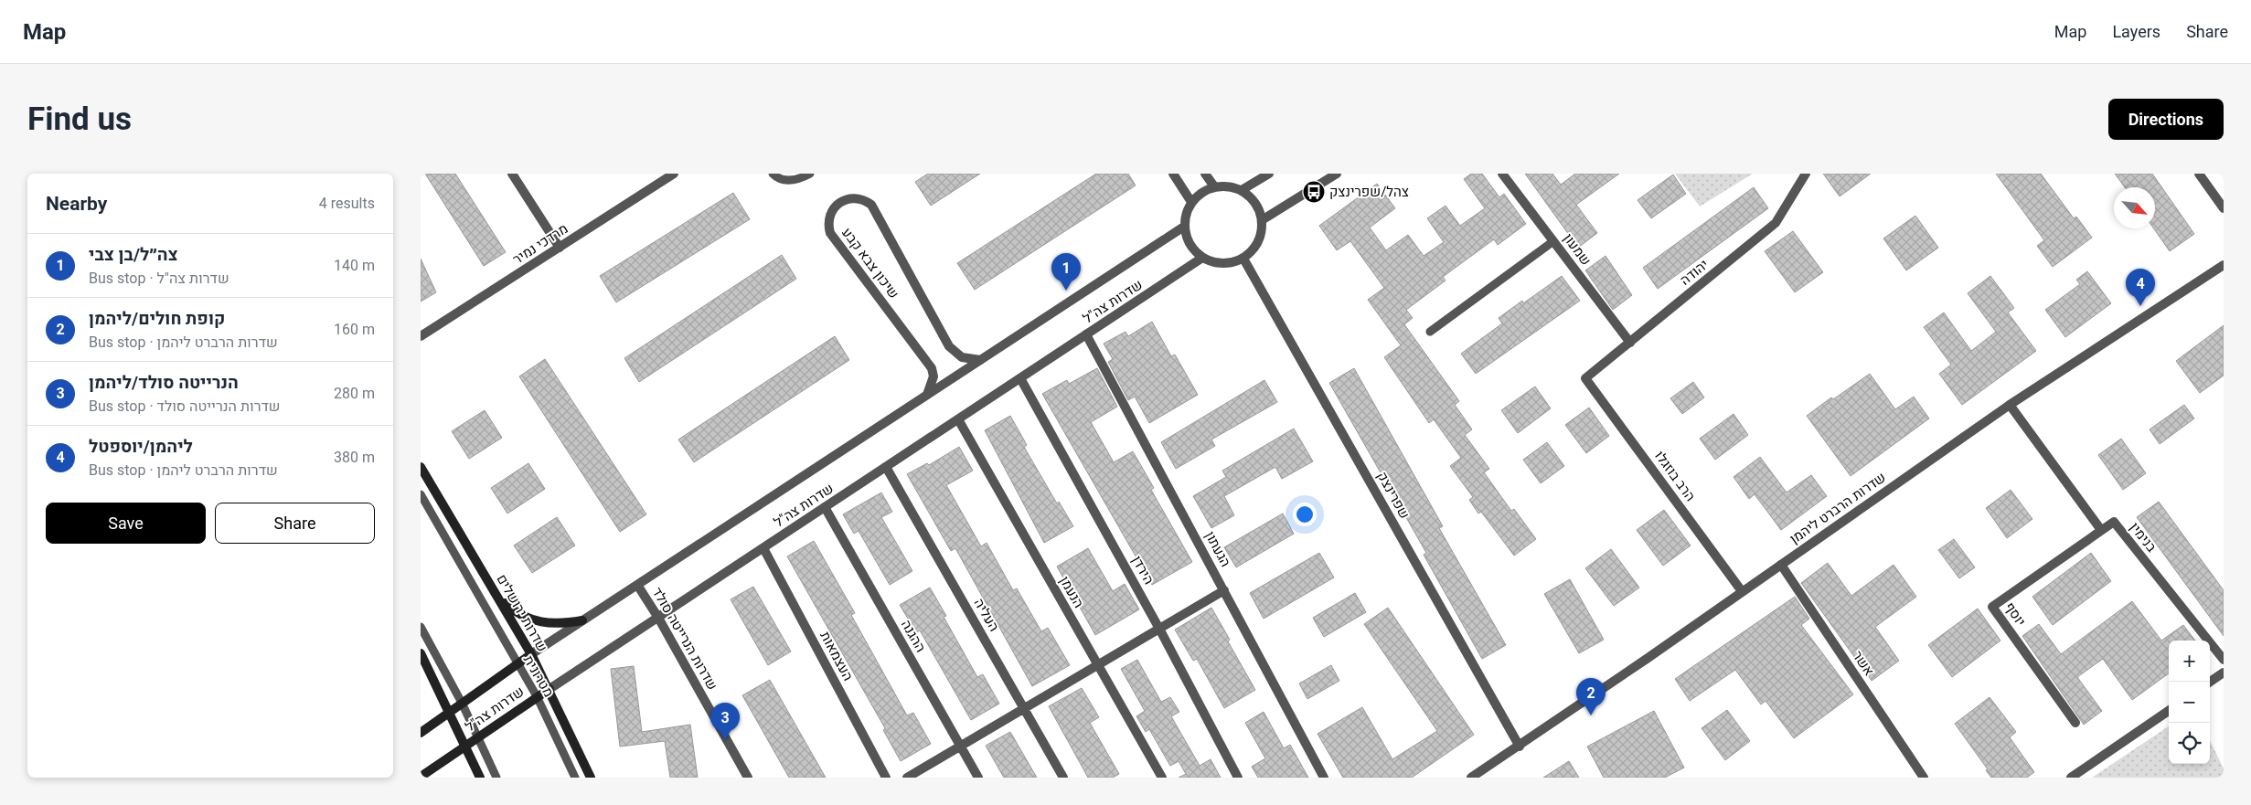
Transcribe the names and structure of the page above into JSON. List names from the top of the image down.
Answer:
{
  "streets": {
    "main road": ["שדרות צה\"ל", "שדרות ירושלים"],
    "street": [
      "מרדכי נמיר",
      "שמעון",
      "שיכון צבא קבע",
      "יהודה",
      "הרב בוזגלו",
      "שפרינצק",
      "שדרות הרברט ליהמן",
      "בנימין",
      "הגעתון",
      "הירדן",
      "הנעמן",
      "יוסף",
      "העליה",
      "ההגנה",
      "שדרות הנרייטה סולד",
      "העצמאות",
      "אשר"
    ],
    "lane": ["מטרונית"]
  },
  "crossings": [
    ["שמעון", "יהודה"],
    ["שיכון צבא קבע", "שדרות צה\"ל"],
    ["יהודה", "הרב בוזגלו"],
    ["שדרות צה\"ל", "שפרינצק"],
    ["שדרות צה\"ל", "הגעתון"],
    ["שדרות צה\"ל", "הירדן"],
    ["שדרות צה\"ל", "הנעמן"],
    ["שדרות צה\"ל", "שדרות ירושלים"],
    ["שדרות צה\"ל", "העליה"],
    ["שדרות צה\"ל", "ההגנה"],
    ["שדרות צה\"ל", "שדרות הנרייטה סולד"],
    ["שדרות צה\"ל", "העצמאות"],
    ["שדרות צה\"ל", "מטרונית"],
    ["הרב בוזגלו", "שדרות הרברט ליהמן"],
    ["שפרינצק", "שדרות הרברט ליהמן"],
    ["שדרות הרברט ליהמן", "אשר"],
    ["בנימין", "יוסף"]
  ],
  "places": {
    "bus stop": ["צהל/שפרינצק"]
  },
  "north": "bottom right",
  "page": {
    "header": "Map",
    "nav": ["Map", "Layers", "Share"],
    "buttons": [
      "Directions",
      ["Save", "Share"]
    ],
    "title": "Find us",
    "heading": ["Nearby", "4 results"],
    "list": [
      {
        "mark": "1",
        "name": "צה״ל/בן צבי",
        "note": "Bus stop · שדרות צה\"ל",
        "value": "140 m"
      },
      {
        "mark": "2",
        "name": "קופת חולים/ליהמן",
        "note": "Bus stop · שדרות הרברט ליהמן",
        "value": "160 m"
      },
      {
        "mark": "3",
        "name": "הנרייטה סולד/ליהמן",
        "note": "Bus stop · שדרות הנרייטה סולד",
        "value": "280 m"
      },
      {
        "mark": "4",
        "name": "ליהמן/יוספטל",
        "note": "Bus stop · שדרות הרברט ליהמן",
        "value": "380 m"
      }
    ],
    "pins": [
      "1",
      "4",
      "2",
      "3"
    ],
    "map_buttons": ["+", "−"]
  }
}
